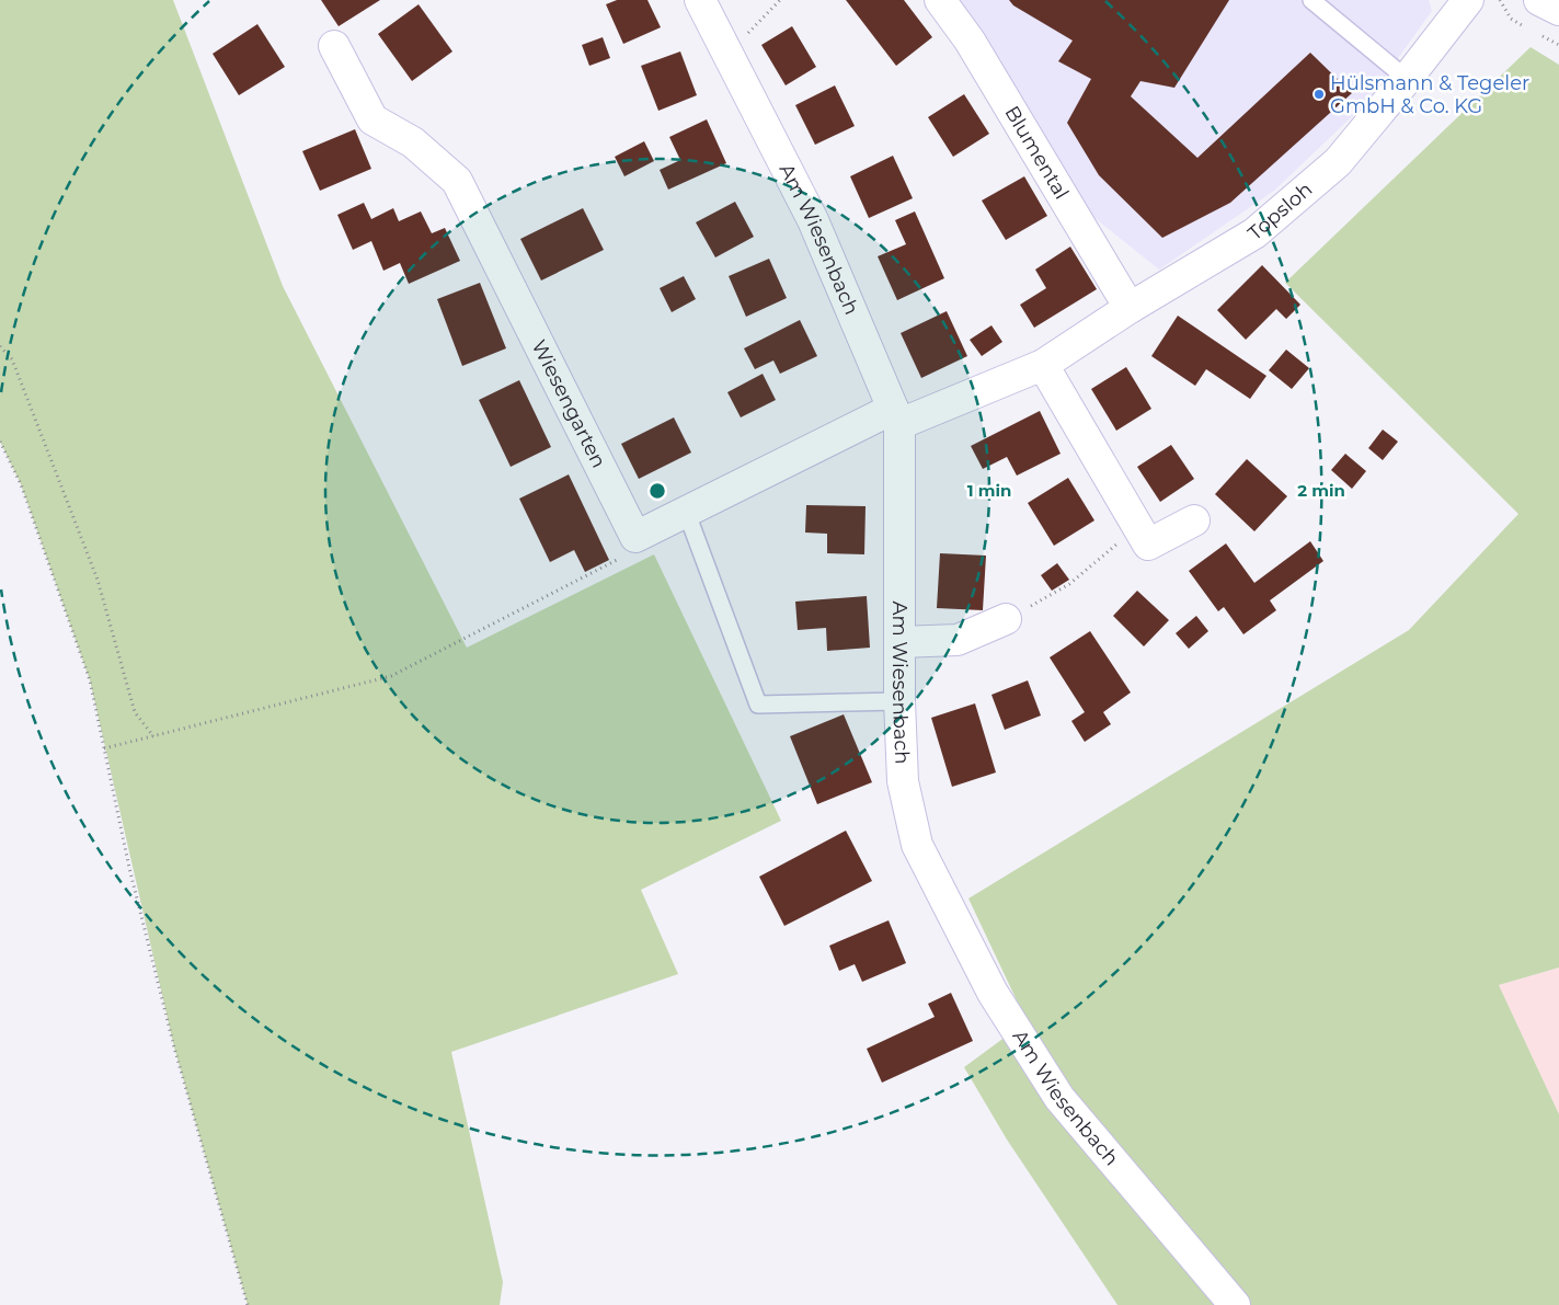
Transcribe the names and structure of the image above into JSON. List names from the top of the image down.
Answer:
{
  "streets": {
    "street": [
      "Blumental",
      "Topsloh",
      "Am Wiesenbach",
      "Wiesengarten"
    ]
  },
  "crossings": [
    ["Blumental", "Topsloh"],
    ["Topsloh", "Am Wiesenbach"]
  ],
  "places": ["Hülsmann & Tegeler GmbH & Co. KG"],
  "rings": ["1 min", "2 min"]
}
